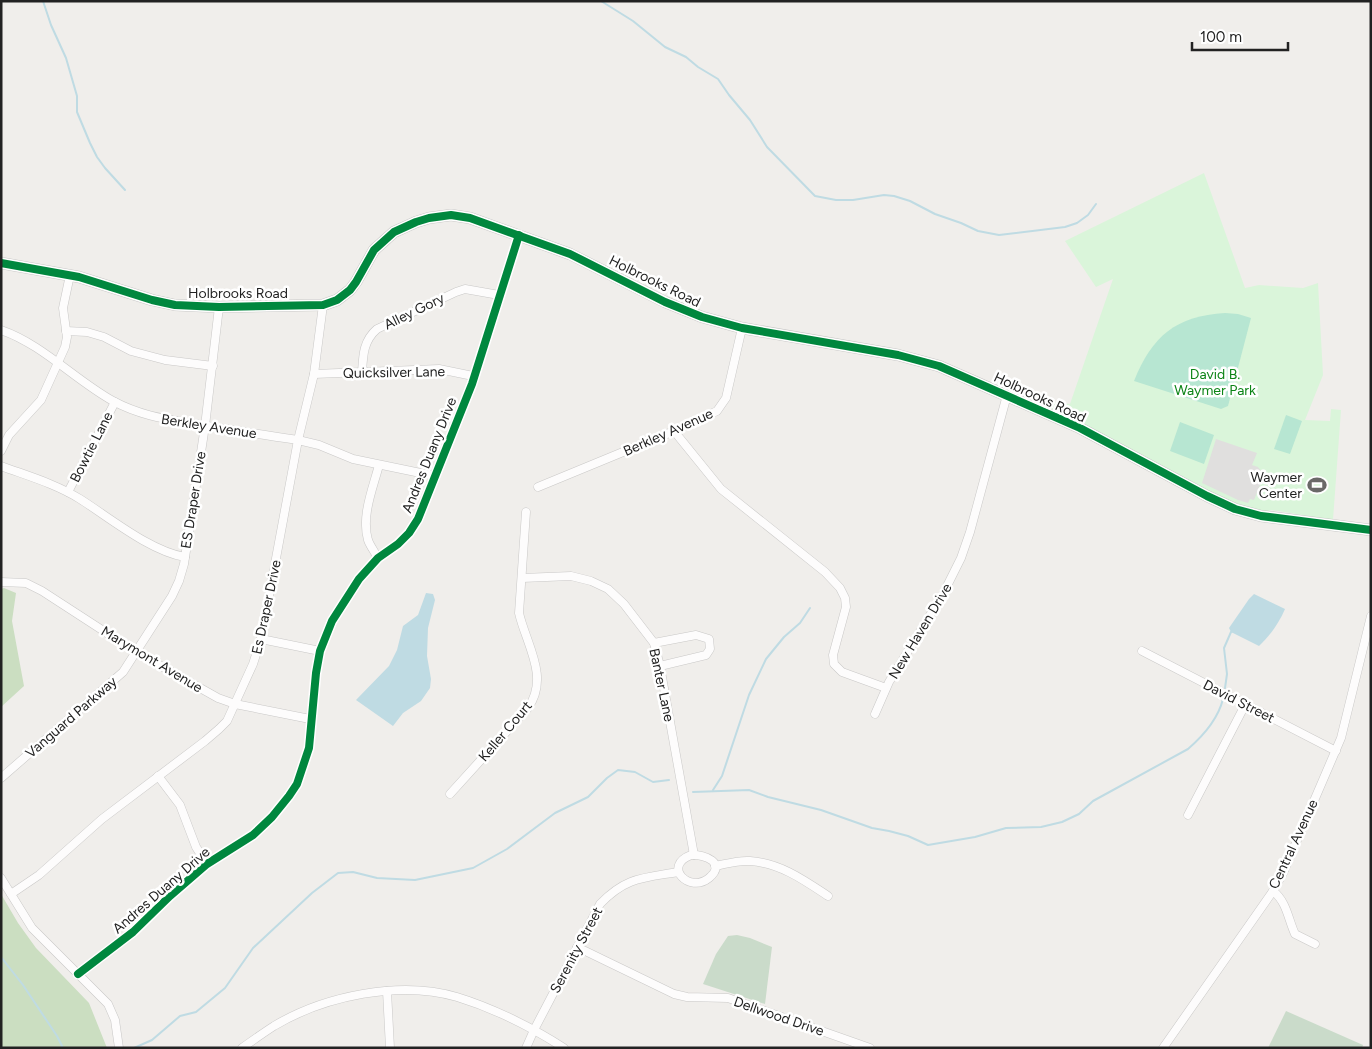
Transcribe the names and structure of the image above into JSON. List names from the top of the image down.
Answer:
{
  "streets": {
    "street": [
      "Holbrooks Road",
      "Alley Gory",
      "Quicksilver Lane",
      "Berkley Avenue",
      "Bowtie Lane",
      "Andres Duany Drive",
      "ES Draper Drive",
      "Es Draper Drive",
      "New Haven Drive",
      "Marymont Avenue",
      "Banter Lane",
      "David Street",
      "Vanguard Parkway",
      "Keller Court",
      "Central Avenue",
      "Serenity Street",
      "Dellwood Drive"
    ]
  },
  "crossings": [
    ["Holbrooks Road", "Berkley Avenue"],
    ["Holbrooks Road", "Andres Duany Drive"],
    ["Holbrooks Road", "ES Draper Drive"],
    ["Holbrooks Road", "Es Draper Drive"],
    ["Holbrooks Road", "New Haven Drive"],
    ["Alley Gory", "Quicksilver Lane"],
    ["Alley Gory", "Andres Duany Drive"],
    ["Quicksilver Lane", "Andres Duany Drive"],
    ["Quicksilver Lane", "Es Draper Drive"],
    ["Berkley Avenue", "Bowtie Lane"],
    ["Berkley Avenue", "Andres Duany Drive"],
    ["Berkley Avenue", "ES Draper Drive"],
    ["Berkley Avenue", "Es Draper Drive"],
    ["Berkley Avenue", "New Haven Drive"],
    ["Andres Duany Drive", "Marymont Avenue"],
    ["ES Draper Drive", "Marymont Avenue"],
    ["ES Draper Drive", "Vanguard Parkway"],
    ["Es Draper Drive", "Marymont Avenue"],
    ["Marymont Avenue", "Vanguard Parkway"],
    ["Banter Lane", "Keller Court"],
    ["Banter Lane", "Serenity Street"],
    ["David Street", "Central Avenue"],
    ["Serenity Street", "Dellwood Drive"]
  ],
  "parks": ["David B. Waymer Park"],
  "places": {
    "sports": ["Waymer Center"]
  },
  "scale_bar": "100 m"
}
